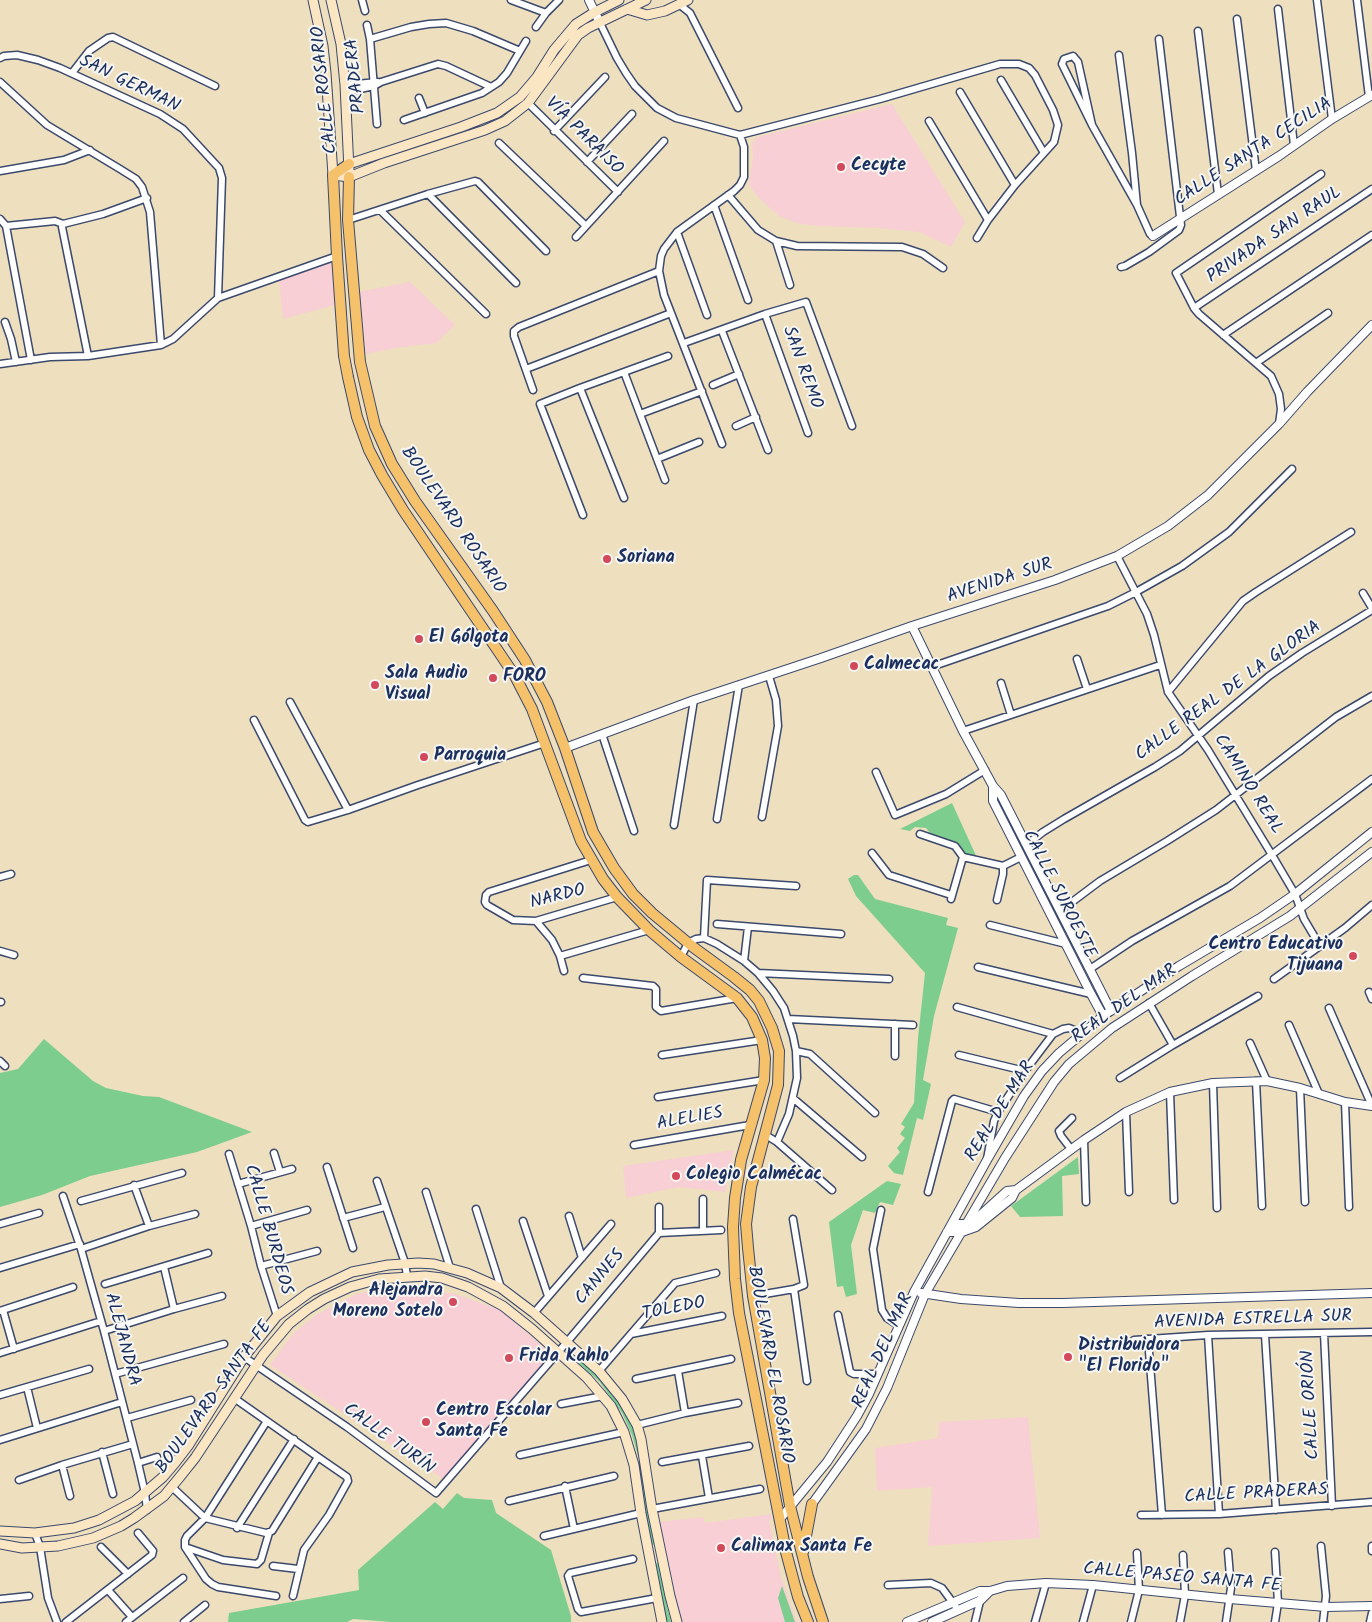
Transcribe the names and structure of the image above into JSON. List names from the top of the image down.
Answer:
{
  "streets": {
    "main road": [
      "CALLE ROSARIO",
      "BOULEVARD ROSARIO",
      "BOULEVARD EL ROSARIO",
      "BOULEVARD SANTA FE"
    ],
    "street": [
      "PRADERA",
      "SAN GERMAN",
      "VÍA PARAISO",
      "CALLE SANTA CECILIA",
      "PRIVADA SAN RAUL",
      "SAN REMO",
      "AVENIDA SUR",
      "CALLE REAL DE LA GLORIA",
      "CAMINO REAL",
      "CALLE SUROESTE",
      "NARDO",
      "REAL DEL MAR",
      "REAL DE MAR",
      "ALELIES",
      "CALLE BURDEOS",
      "CANNES",
      "TOLEDO",
      "AVENIDA ESTRELLA SUR",
      "ALEJANDRA",
      "CALLE ORIÓN",
      "CALLE TURÍN",
      "CALLE PRADERAS",
      "CALLE PASEO SANTA FE"
    ]
  },
  "crossings": [
    ["CALLE ROSARIO", "BOULEVARD ROSARIO"],
    ["BOULEVARD ROSARIO", "AVENIDA SUR"],
    ["BOULEVARD ROSARIO", "BOULEVARD EL ROSARIO"],
    ["AVENIDA SUR", "CAMINO REAL"],
    ["AVENIDA SUR", "CALLE SUROESTE"],
    ["AVENIDA SUR", "BOULEVARD EL ROSARIO"],
    ["CALLE REAL DE LA GLORIA", "CAMINO REAL"],
    ["CALLE REAL DE LA GLORIA", "CALLE SUROESTE"],
    ["CAMINO REAL", "REAL DEL MAR"],
    ["CAMINO REAL", "REAL DE MAR"],
    ["CALLE SUROESTE", "REAL DE MAR"],
    ["NARDO", "BOULEVARD EL ROSARIO"],
    ["REAL DE MAR", "BOULEVARD EL ROSARIO"],
    ["ALELIES", "BOULEVARD EL ROSARIO"],
    ["CALLE BURDEOS", "BOULEVARD SANTA FE"],
    ["CANNES", "BOULEVARD SANTA FE"],
    ["CANNES", "CALLE TURÍN"],
    ["AVENIDA ESTRELLA SUR", "CALLE ORIÓN"],
    ["ALEJANDRA", "BOULEVARD SANTA FE"],
    ["BOULEVARD SANTA FE", "CALLE TURÍN"],
    ["CALLE ORIÓN", "CALLE PRADERAS"]
  ],
  "places": [
    "Cecyte",
    "Soriana",
    "El Gólgota",
    "Calmecac",
    "FORO",
    "Sala Audio Visual",
    "Parroquia",
    "Centro Educativo Tijuana",
    "Colegio Calmécac",
    "Alejandra Moreno Sotelo",
    "Distribuidora \"El Florido\"",
    "Frida Kahlo",
    "Centro Escolar Santa Fe",
    "Calimax Santa Fe"
  ]
}
